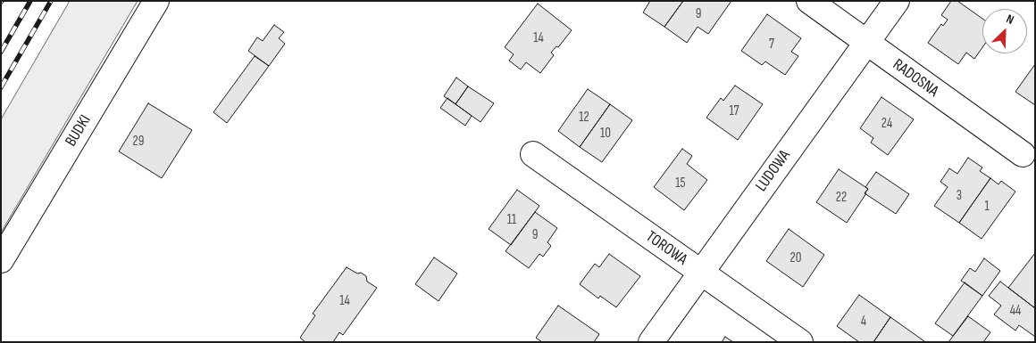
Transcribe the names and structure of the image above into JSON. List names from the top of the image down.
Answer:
{
  "streets": {
    "street": [
      "RADOSNA",
      "BUDKI",
      "LUDOWA",
      "TOROWA"
    ]
  },
  "crossings": [
    ["RADOSNA", "LUDOWA"],
    ["LUDOWA", "TOROWA"]
  ],
  "house_numbers": [
    "9",
    "14",
    "7",
    "17",
    "12",
    "24",
    "10",
    "29",
    "15",
    "3",
    "22",
    "1",
    "11",
    "9",
    "20",
    "14",
    "44",
    "4"
  ],
  "north": "top right"
}
